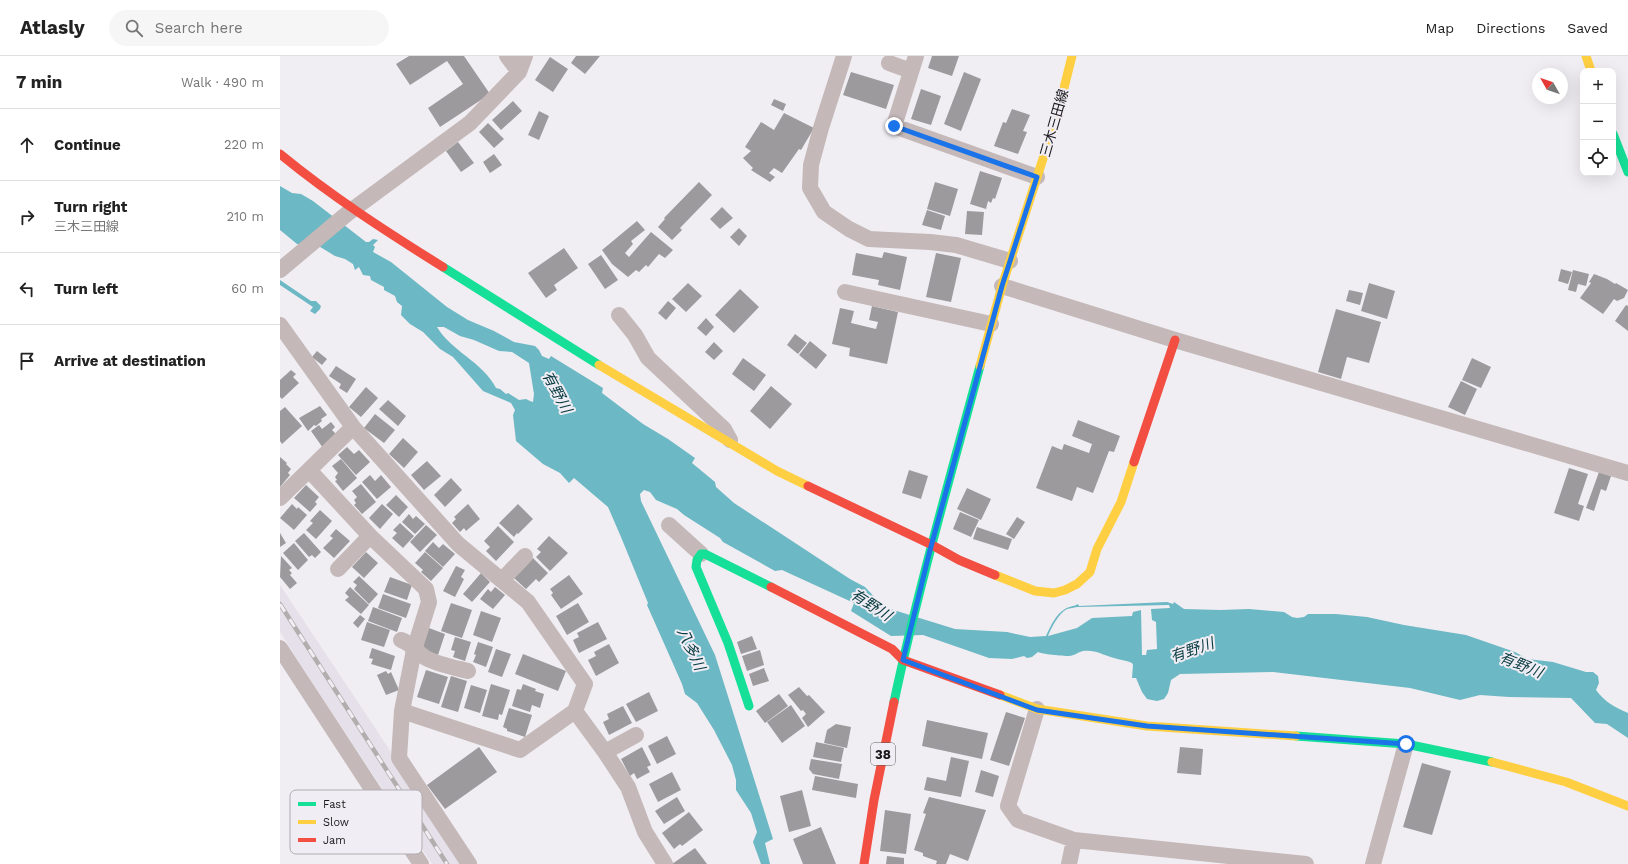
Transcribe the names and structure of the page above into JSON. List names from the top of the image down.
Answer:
{
  "streets": {
    "street": ["三木三田線", "38"]
  },
  "water": ["有野川", "八多川"],
  "legend": ["Fast", "Slow", "Jam"],
  "north": "top left",
  "page": {
    "header": "Atlasly",
    "search": "Search here",
    "nav": ["Map", "Directions", "Saved"],
    "heading": ["7 min", "Walk · 490 m"],
    "map_buttons": ["+", "−"],
    "list": [
      ["Continue", "220 m"],
      ["Turn right", "三木三田線", "210 m"],
      ["Turn left", "60 m"],
      "Arrive at destination"
    ]
  }
}
